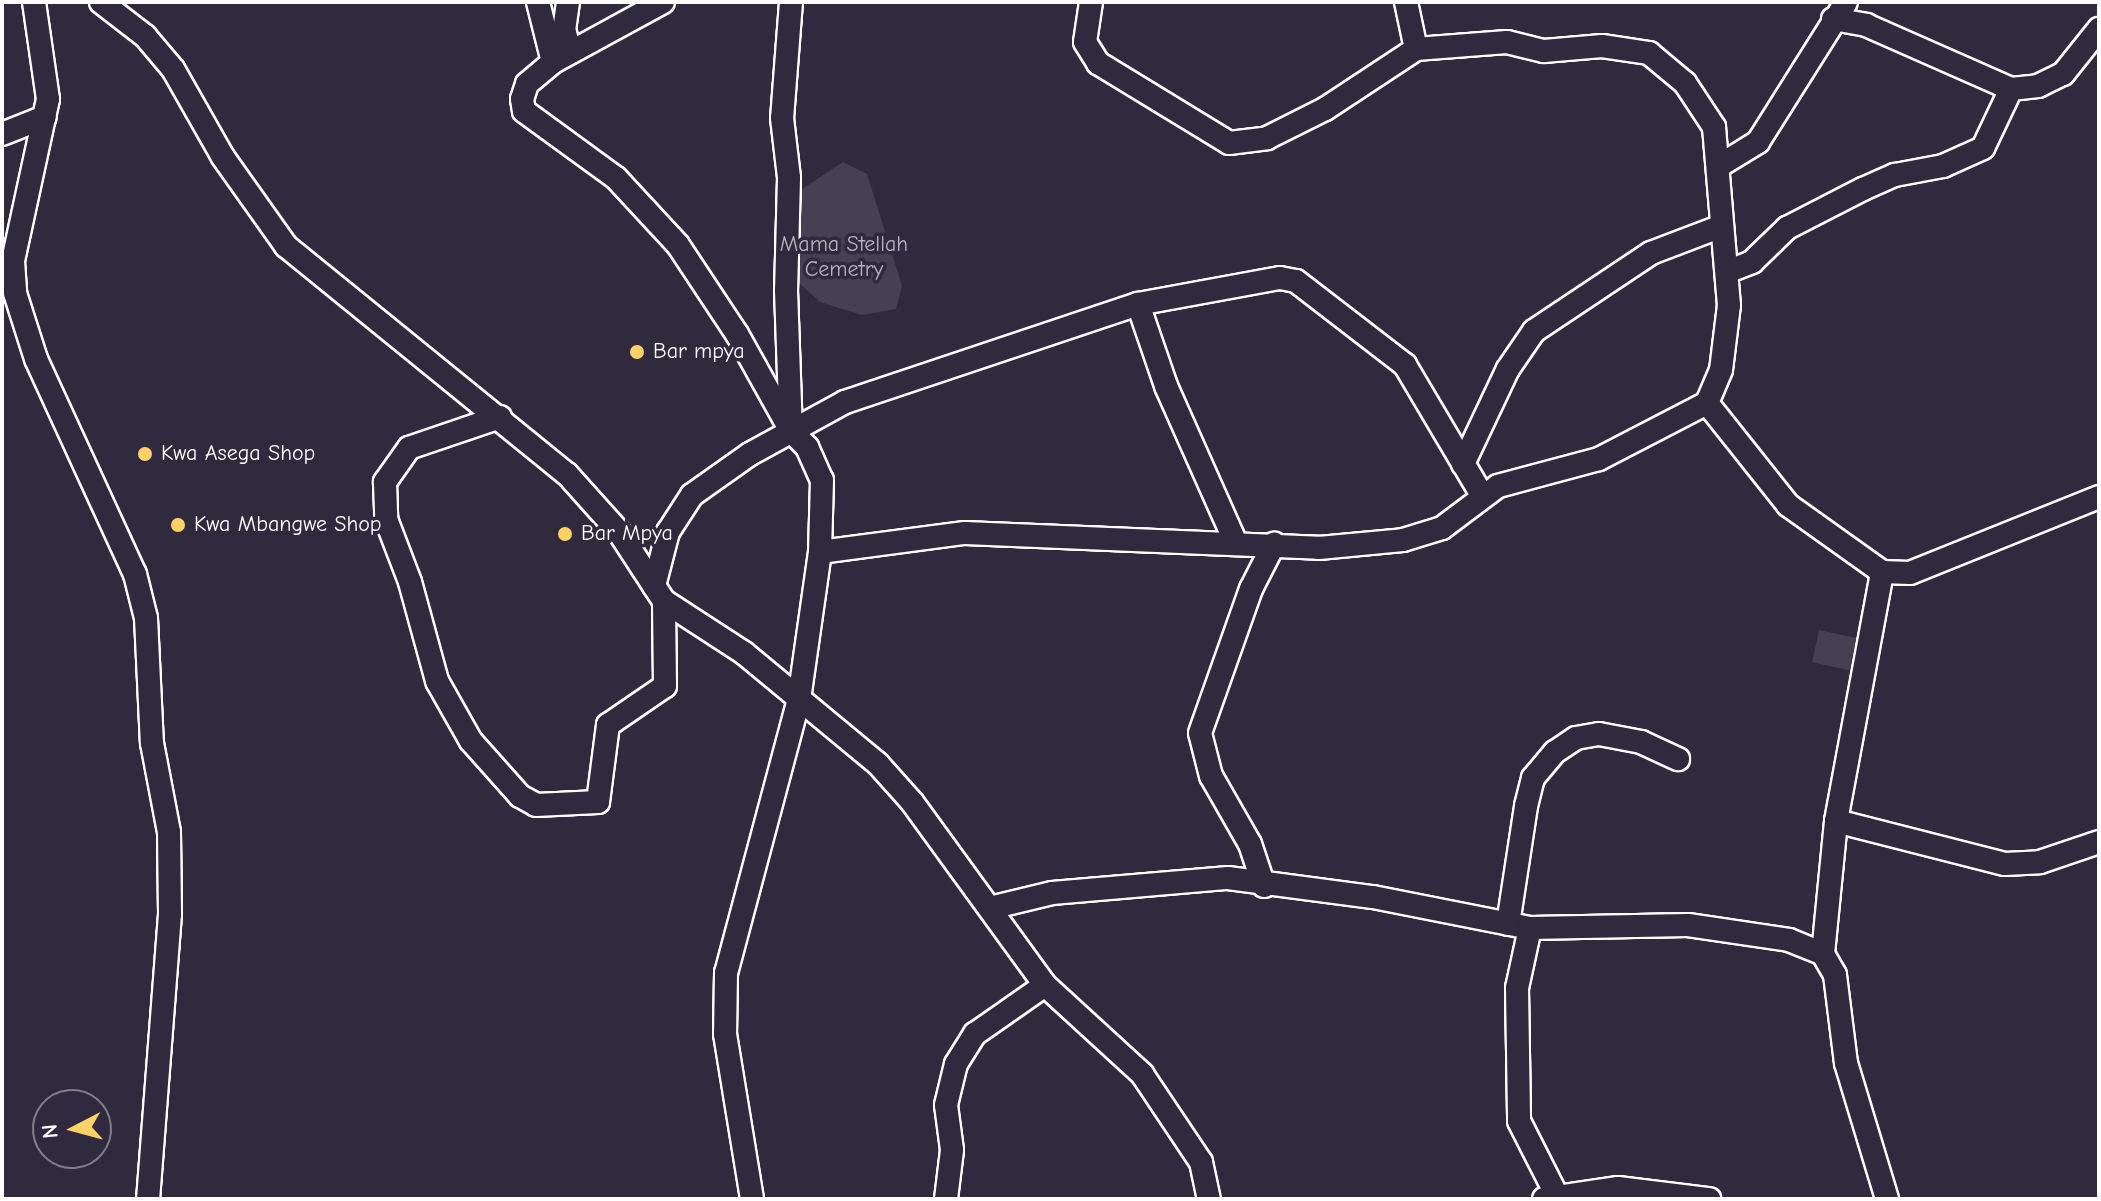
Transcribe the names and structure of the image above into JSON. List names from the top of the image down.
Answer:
{
  "parks": ["Mama Stellah Cemetry"],
  "places": [
    "Bar mpya",
    "Kwa Asega Shop",
    "Kwa Mbangwe Shop",
    "Bar Mpya"
  ],
  "north": "left"
}
